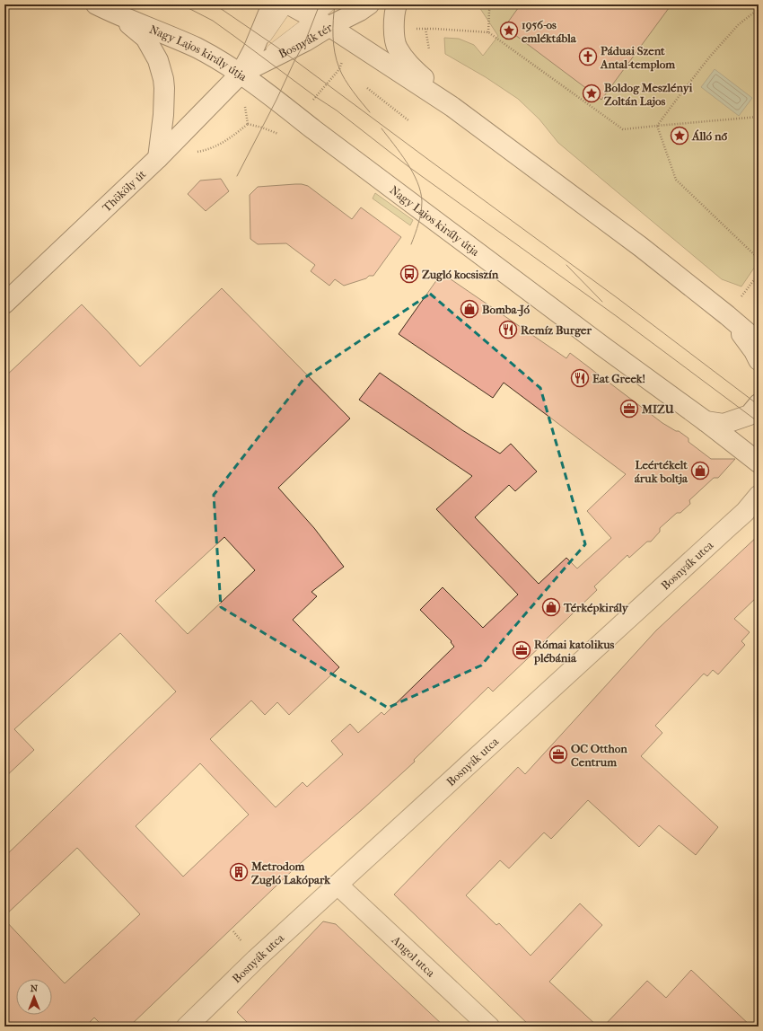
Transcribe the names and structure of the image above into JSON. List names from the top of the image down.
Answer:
{
  "streets": {
    "main road": [
      "Bosnyák tér",
      "Nagy Lajos király útja",
      "Thököly út",
      "Bosnyák utca",
      "Angol utca"
    ]
  },
  "crossings": [
    ["Bosnyák tér", "Nagy Lajos király útja"],
    ["Bosnyák tér", "Thököly út"],
    ["Nagy Lajos király útja", "Thököly út"],
    ["Bosnyák utca", "Angol utca"]
  ],
  "places": {
    "place": ["1956-os emléktábla", "Boldog Meszlényi Zoltán Lajos", "Álló nő"],
    "church": ["Páduai Szent Antal-templom"],
    "bus stop": ["Zugló kocsiszín"],
    "shop": ["Bomba-Jó", "Leértékelt áruk boltja", "Térképkirály"],
    "restaurant": ["Remíz Burger", "Eat Greek!"],
    "office": ["MIZU", "Római katolikus plébánia", "OC Otthon Centrum"],
    "building": ["Metrodom Zugló Lakópark"]
  },
  "north": "top"
}
